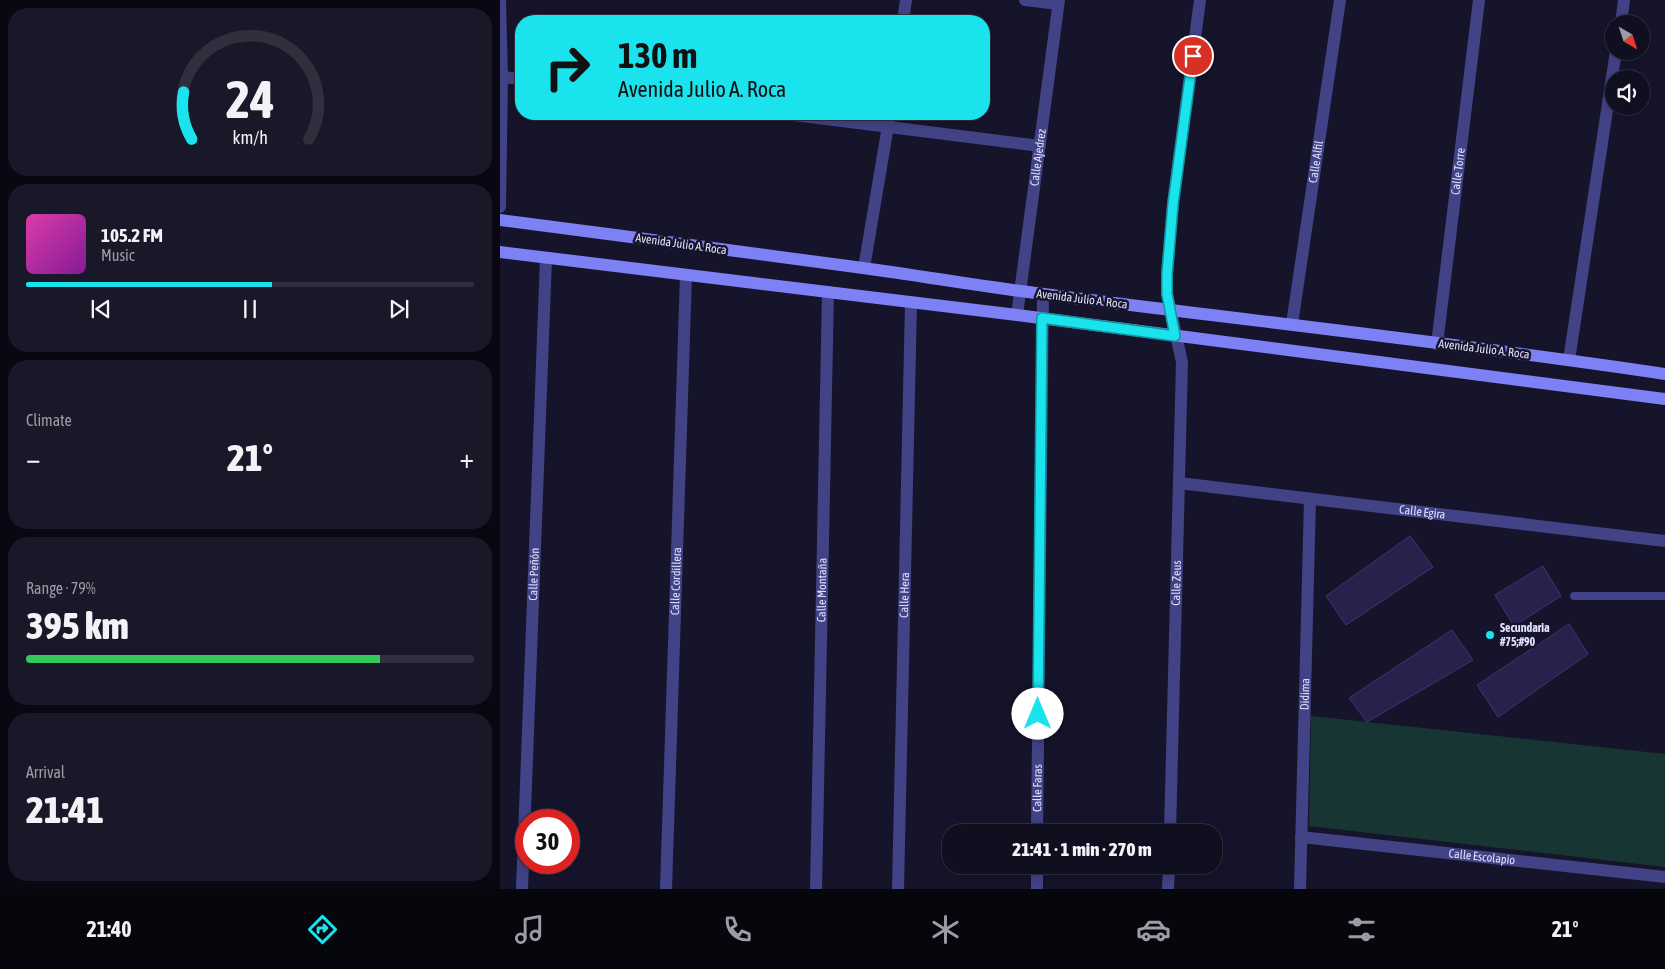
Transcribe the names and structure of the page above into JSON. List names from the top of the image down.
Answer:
{
  "streets": {
    "street": [
      "Calle Ajedrez",
      "Calle Alfil",
      "Calle Torre",
      "Avenida Julio A. Roca",
      "Calle Egira",
      "Calle Peñón",
      "Calle Cordillera",
      "Calle Zeus",
      "Calle Montaña",
      "Calle Hera",
      "Didima",
      "Calle Faras",
      "Calle Escolapio"
    ]
  },
  "crossings": [
    ["Calle Ajedrez", "Avenida Julio A. Roca"],
    ["Calle Alfil", "Avenida Julio A. Roca"],
    ["Calle Torre", "Avenida Julio A. Roca"],
    ["Avenida Julio A. Roca", "Calle Peñón"],
    ["Avenida Julio A. Roca", "Calle Cordillera"],
    ["Avenida Julio A. Roca", "Calle Zeus"],
    ["Avenida Julio A. Roca", "Calle Montaña"],
    ["Avenida Julio A. Roca", "Calle Hera"],
    ["Avenida Julio A. Roca", "Calle Faras"],
    ["Calle Egira", "Calle Zeus"],
    ["Calle Egira", "Didima"],
    ["Didima", "Calle Escolapio"]
  ],
  "places": ["Secundaria #75;#90"],
  "north": "bottom right",
  "page": {
    "turn": ["130 m", "Avenida Julio A. Roca"],
    "song": ["105.2 FM", "Music"],
    "tile": [
      "Climate",
      ["Range · 79%", "395 km"],
      ["Arrival", "21:41"]
    ],
    "heat": ["−", "21°", "+"],
    "limit": "30",
    "trip": "21:41 · 1 min · 270 m",
    "tabs": ["21:40", "21°"],
    "gauge": ["24", "km/h"]
  }
}
